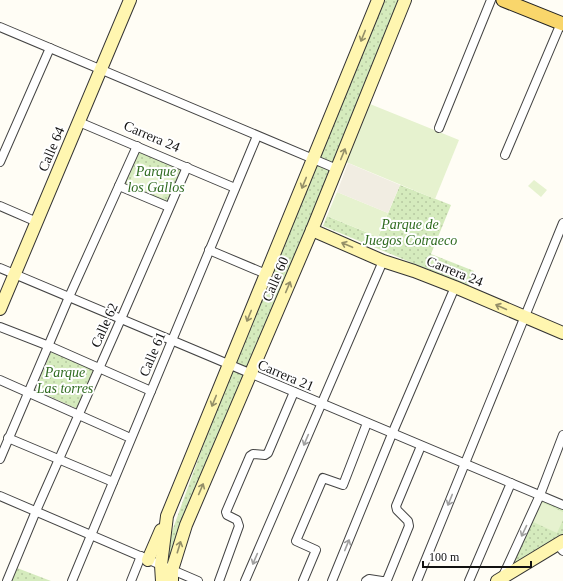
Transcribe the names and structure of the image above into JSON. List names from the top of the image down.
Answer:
{
  "streets": {
    "street": [
      "Carrera 24",
      "Calle 64",
      "Calle 60",
      "Calle 62",
      "Calle 61",
      "Carrera 21"
    ]
  },
  "crossings": [
    ["Carrera 24", "Calle 64"],
    ["Carrera 24", "Calle 60"],
    ["Carrera 24", "Calle 62"],
    ["Carrera 24", "Calle 61"],
    ["Calle 64", "Carrera 21"],
    ["Calle 60", "Carrera 21"],
    ["Calle 62", "Carrera 21"],
    ["Calle 61", "Carrera 21"]
  ],
  "parks": ["Parque los Gallos", "Parque de Juegos Cotraeco", "Parque Las torres"],
  "scale_bar": "100 m"
}
